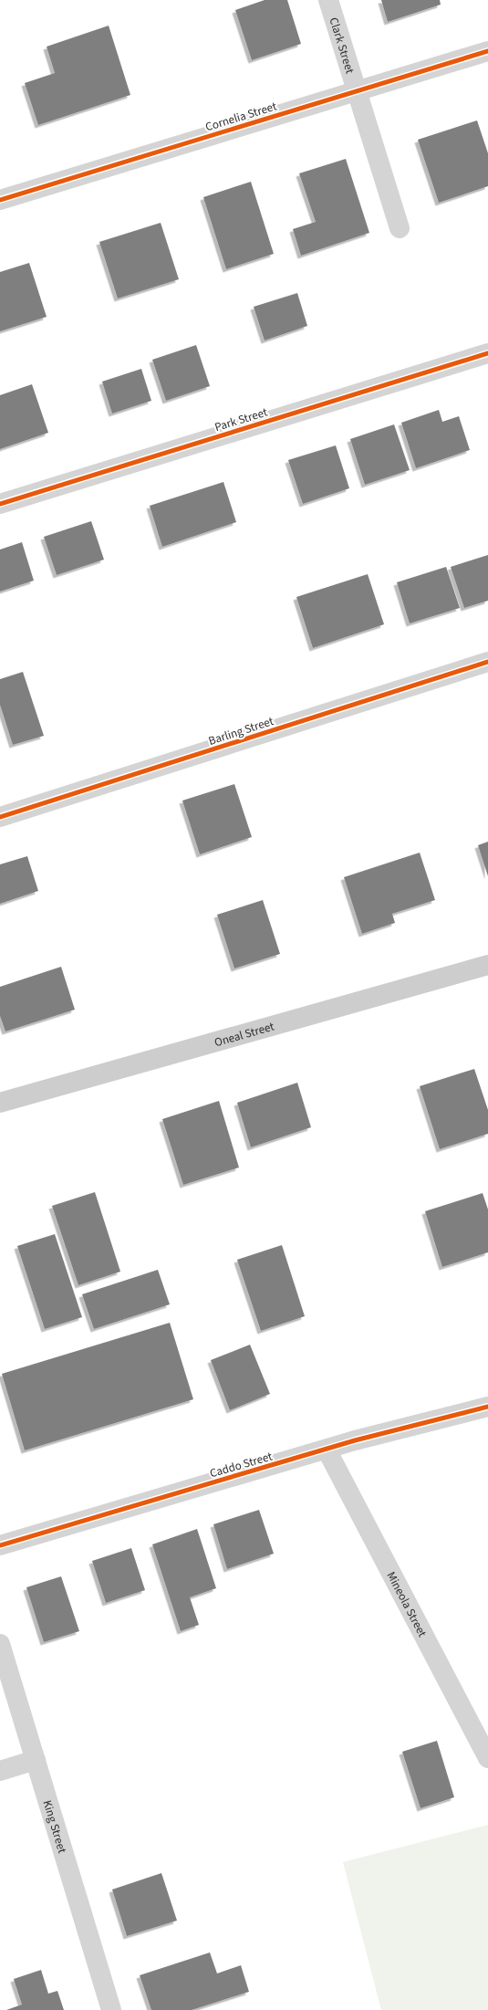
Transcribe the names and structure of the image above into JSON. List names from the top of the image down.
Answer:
{
  "streets": {
    "street": [
      "Clark Street",
      "Cornelia Street",
      "Park Street",
      "Barling Street",
      "Oneal Street",
      "Caddo Street",
      "Mineola Street",
      "King Street"
    ]
  },
  "crossings": [
    ["Clark Street", "Cornelia Street"],
    ["Caddo Street", "Mineola Street"]
  ]
}
